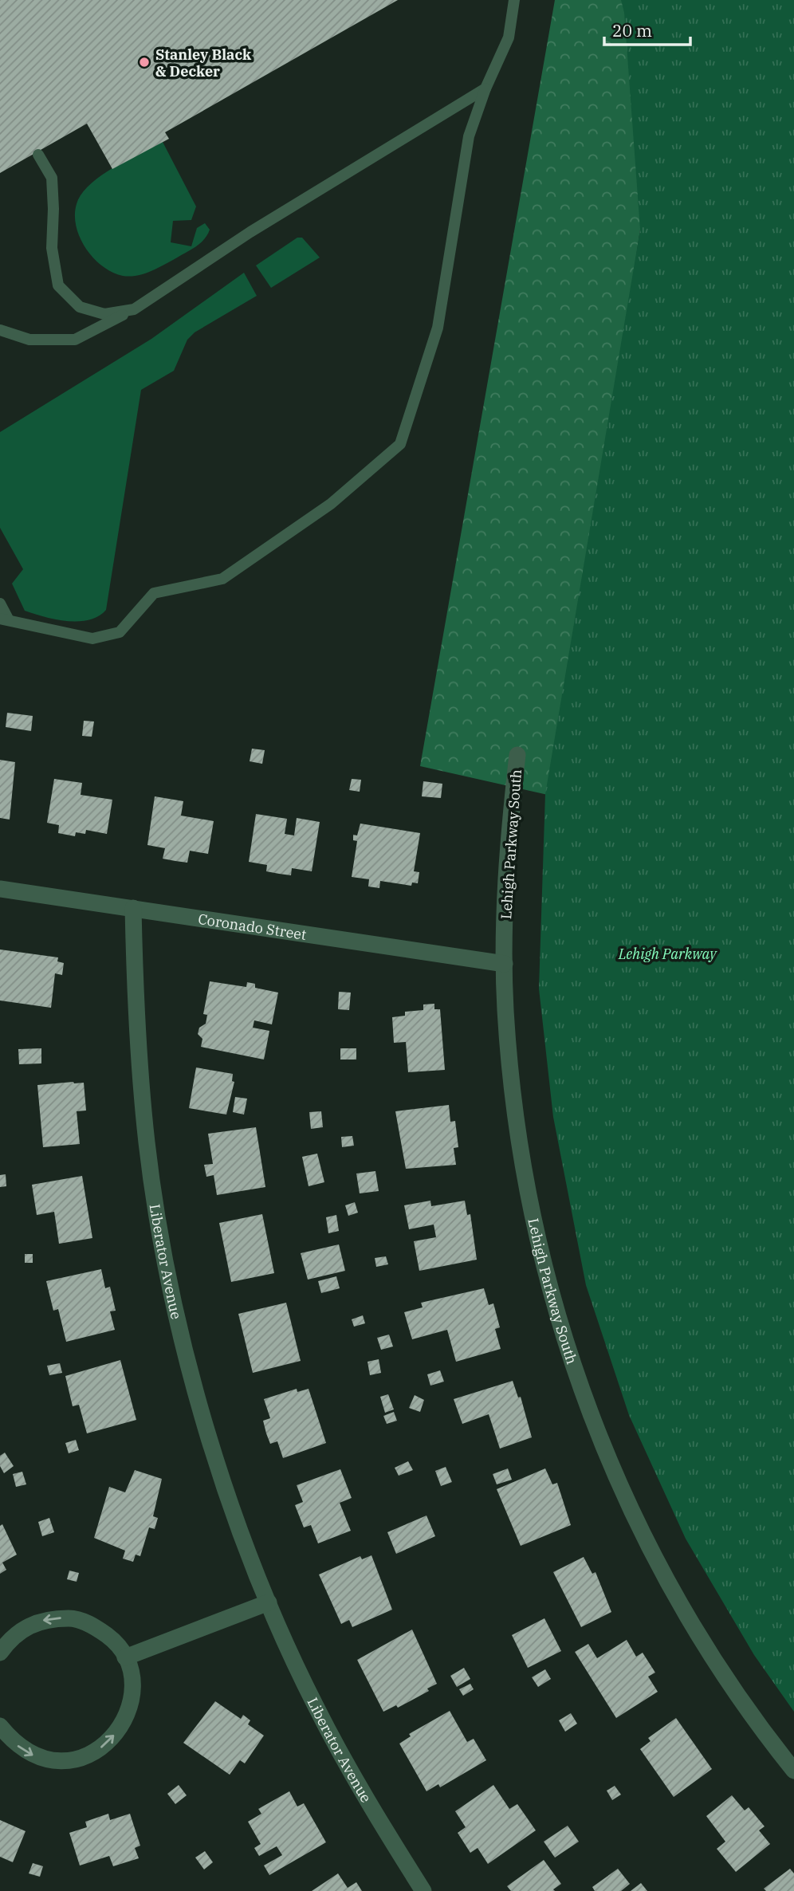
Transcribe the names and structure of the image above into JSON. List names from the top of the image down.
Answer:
{
  "streets": {
    "street": ["Lehigh Parkway South", "Coronado Street", "Liberator Avenue"]
  },
  "crossings": [
    ["Lehigh Parkway South", "Coronado Street"],
    ["Coronado Street", "Liberator Avenue"]
  ],
  "parks": ["Lehigh Parkway"],
  "places": ["Stanley Black & Decker"],
  "scale_bar": "20 m"
}
